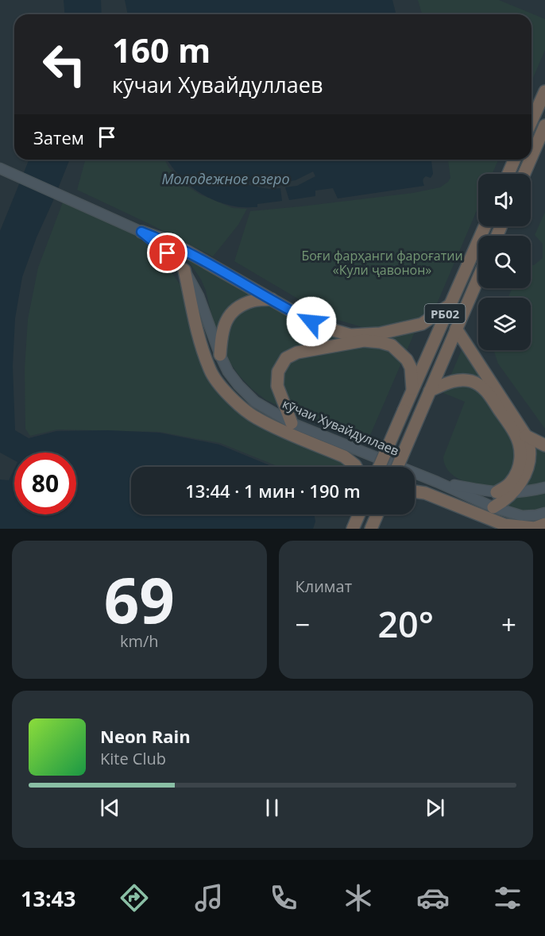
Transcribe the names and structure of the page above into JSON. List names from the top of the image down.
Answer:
{
  "streets": {
    "highway": ["РБ02"],
    "street": ["кӯчаи Хувайдуллаев"]
  },
  "water": ["Молодежное озеро"],
  "parks": ["Боғи фарҳанги фароғатии «Кули ҷавонон»"],
  "page": {
    "turn": ["160 m", "кӯчаи Хувайдуллаев"],
    "then": "Затем",
    "limit": "80",
    "trip": "13:44 · 1 мин · 190 m",
    "tile": [
      ["69", "km/h"],
      "Климат"
    ],
    "heat": ["−", "20°", "+"],
    "song": ["Neon Rain", "Kite Club"],
    "tabs": "13:43"
  }
}
